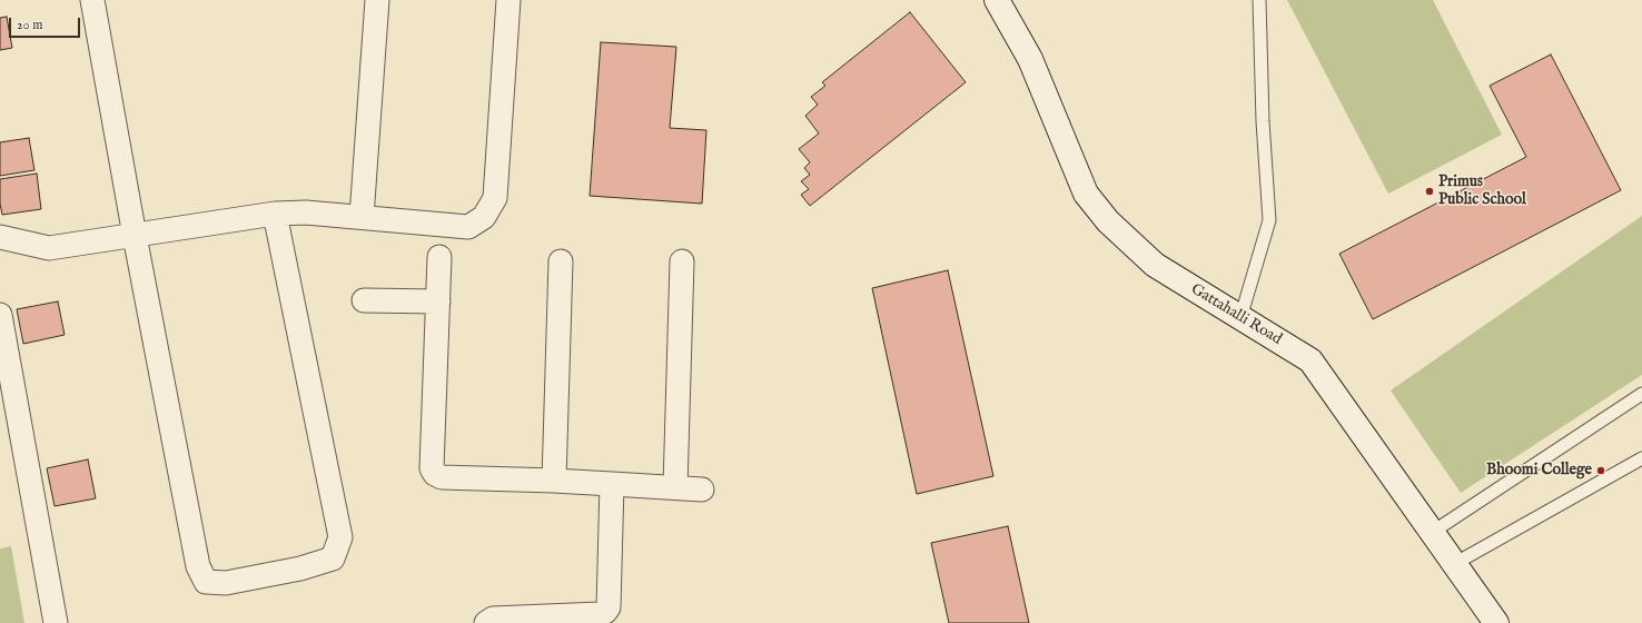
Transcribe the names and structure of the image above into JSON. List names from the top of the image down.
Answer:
{
  "streets": {
    "main road": ["Gattahalli Road"]
  },
  "places": ["Primus Public School", "Bhoomi College"],
  "scale_bar": "20 m"
}
